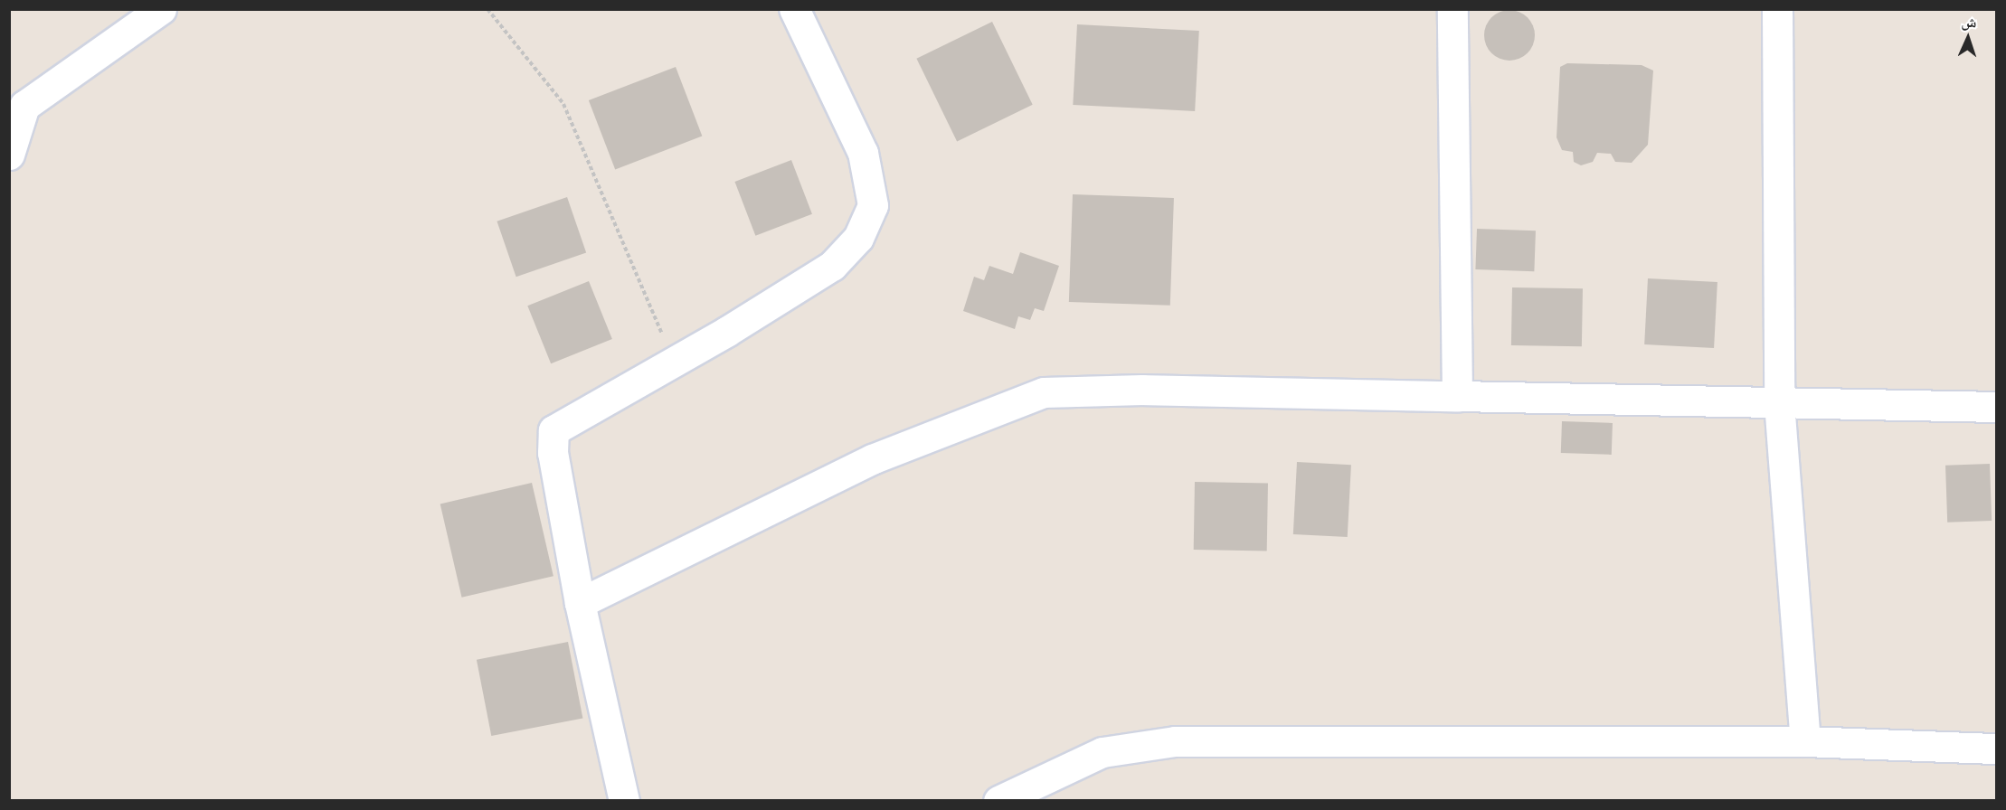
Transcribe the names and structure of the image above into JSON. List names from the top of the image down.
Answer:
{
  "north": "top"
}
